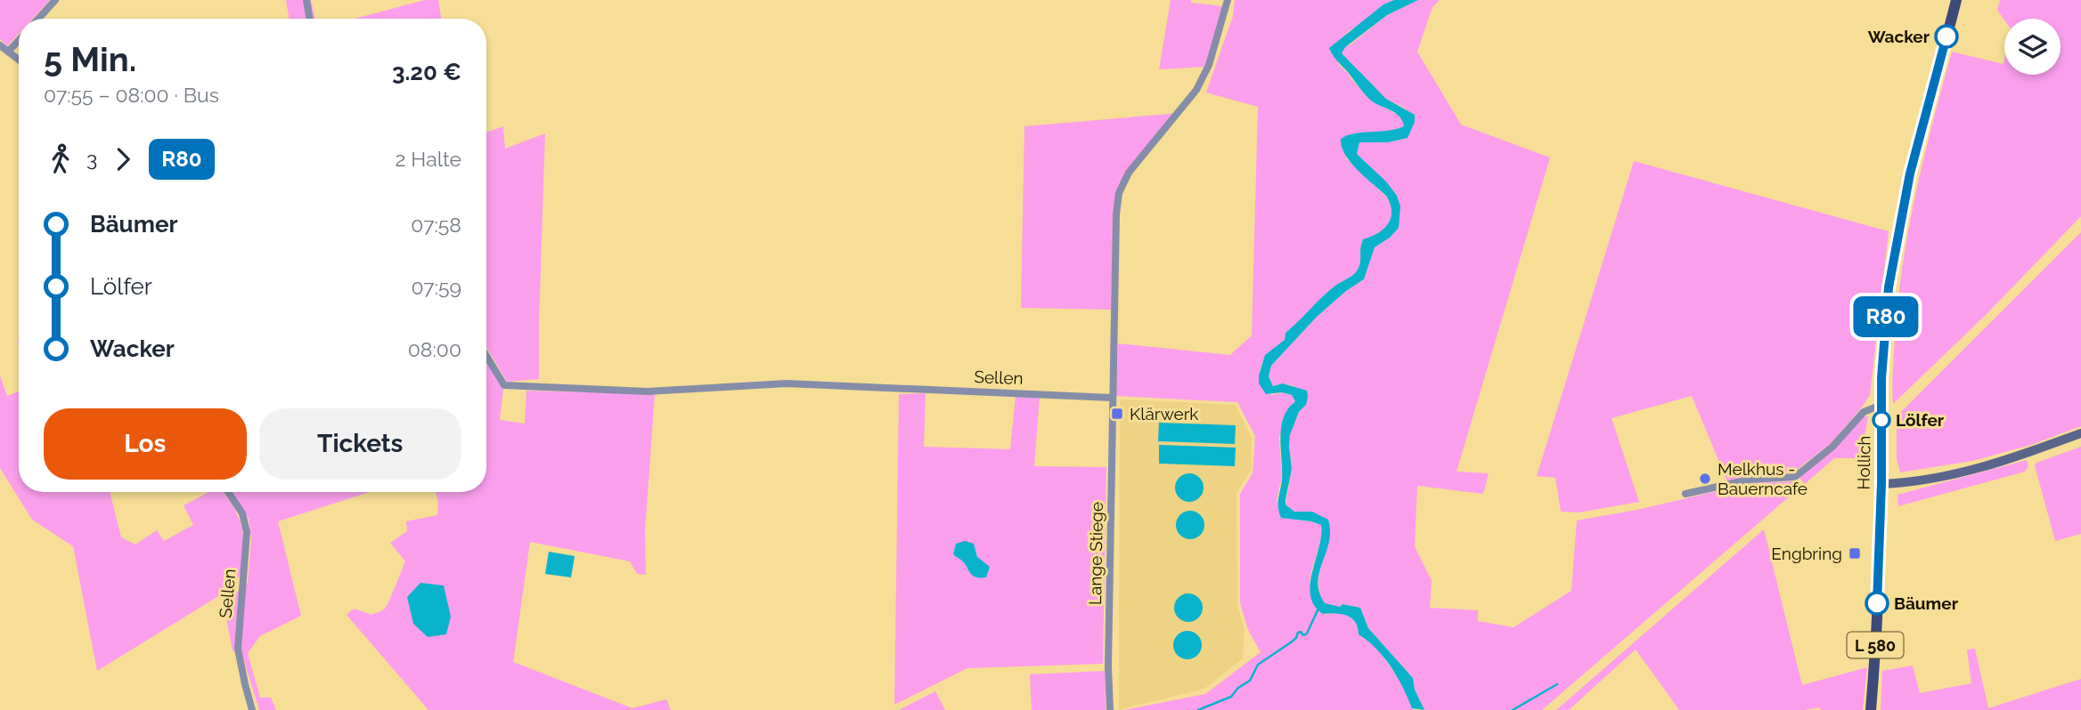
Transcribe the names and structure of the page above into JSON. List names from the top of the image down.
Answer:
{
  "streets": {
    "main road": ["Hollich", "L 580"],
    "street": ["Sellen", "Lange Stiege"]
  },
  "crossings": [
    ["Sellen", "Lange Stiege"]
  ],
  "places": {
    "other": [
      "Wacker",
      "Lölfer",
      "Melkhus - Bauerncafe",
      "Bäumer"
    ],
    "transit": ["Klärwerk", "Engbring"]
  },
  "lines": ["bus line R80"],
  "page": {
    "on_map": "R80",
    "heading": ["5 Min.", "07:55 – 08:00 · Bus", "3.20 €"],
    "legs": ["3", "R80", "2 Halte"],
    "list": [
      {
        "name": "Bäumer",
        "value": "07:58"
      },
      {
        "name": "Lölfer",
        "value": "07:59"
      },
      {
        "name": "Wacker",
        "value": "08:00"
      }
    ],
    "buttons": ["Los", "Tickets"]
  }
}
